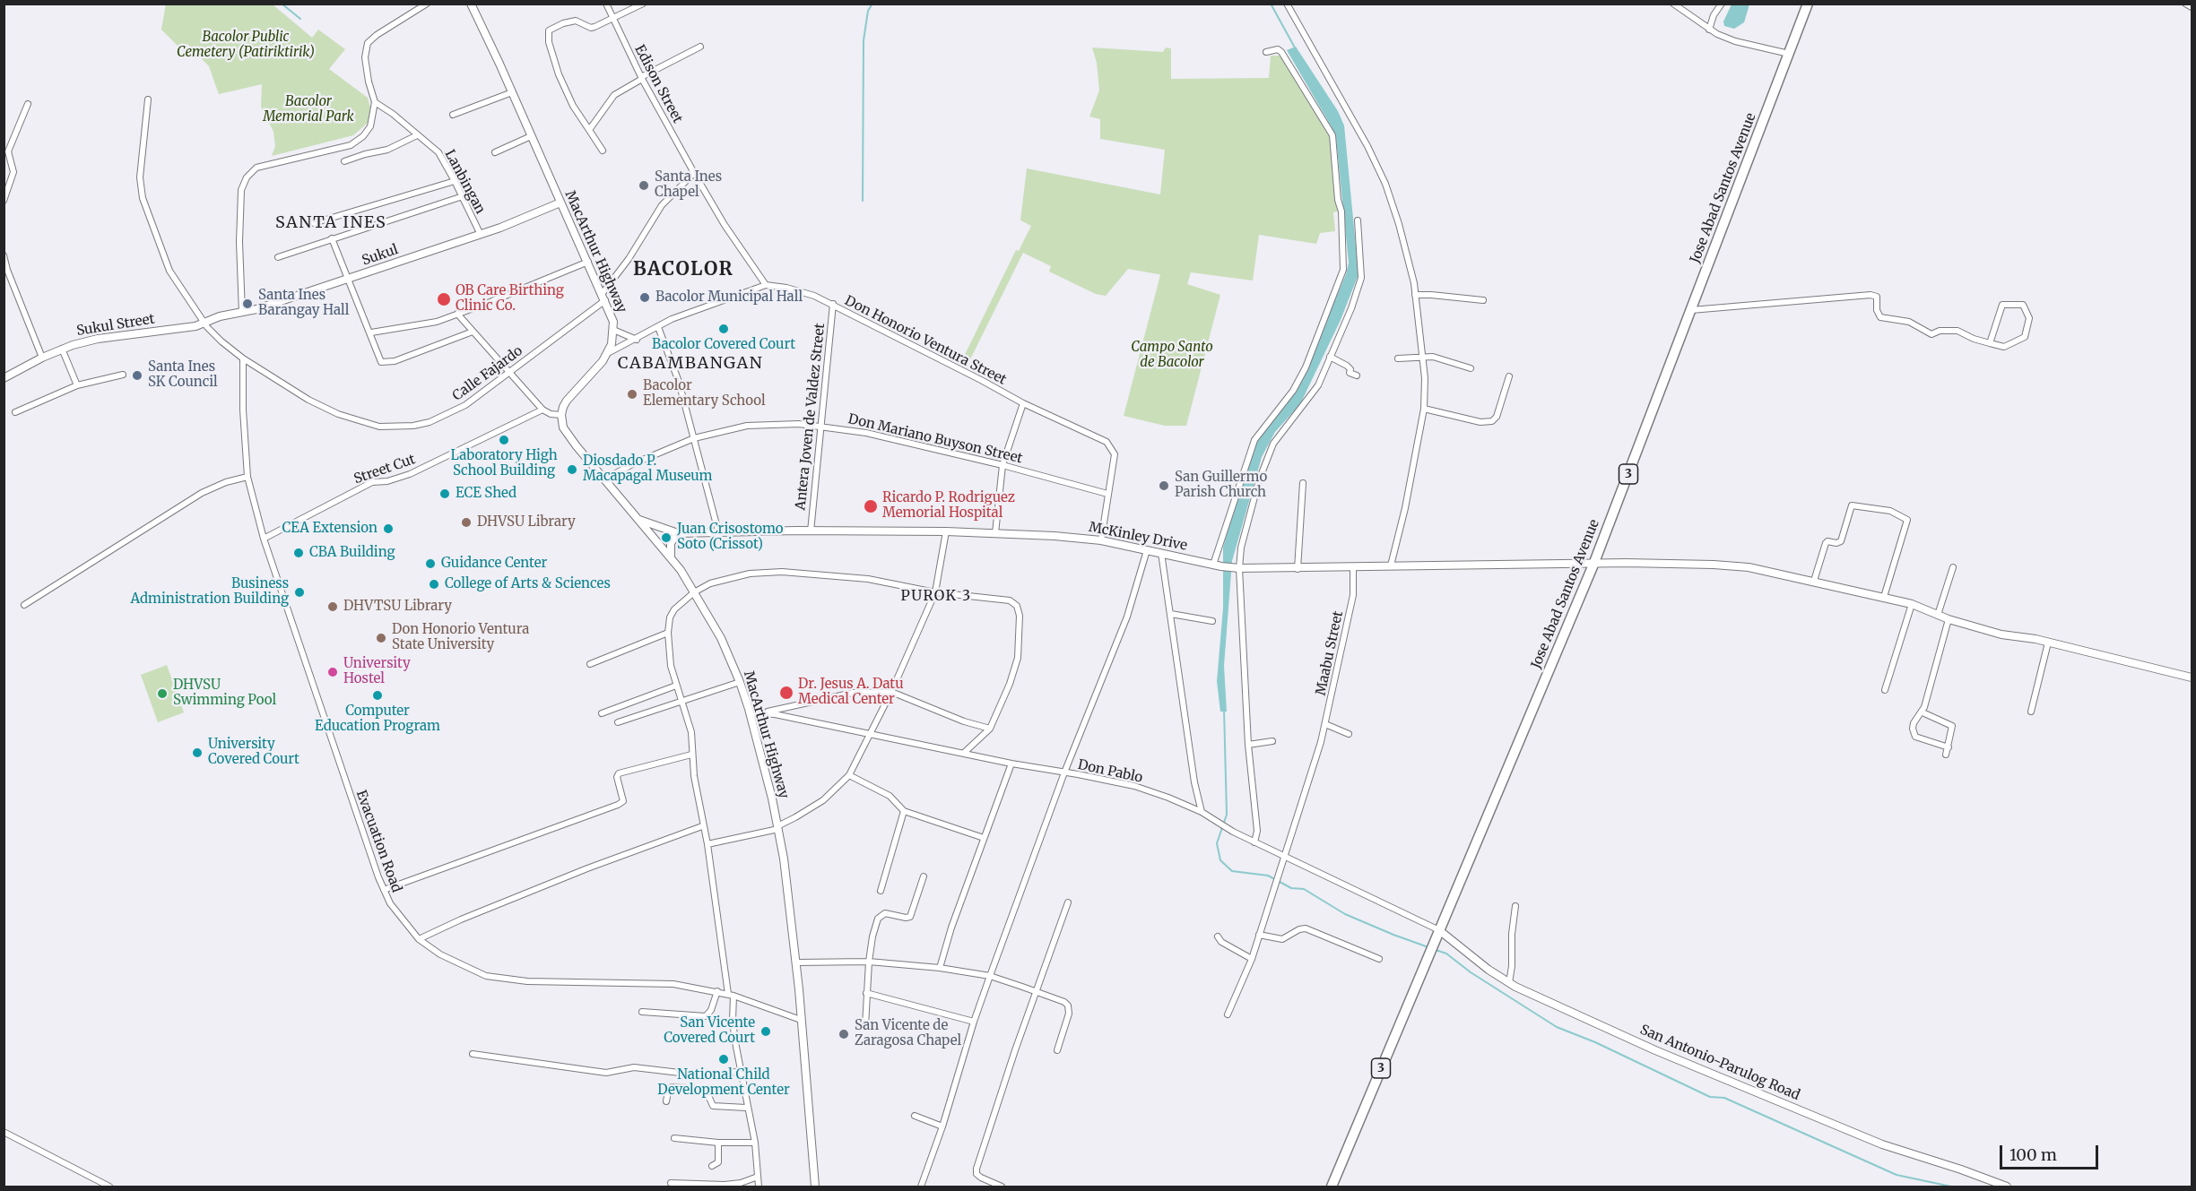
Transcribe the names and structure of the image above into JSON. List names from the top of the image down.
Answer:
{
  "streets": {
    "highway": ["Jose Abad Santos Avenue", "3"],
    "main road": [
      "MacArthur Highway",
      "Sukul",
      "Sukul Street",
      "McKinley Drive",
      "San Antonio-Parulog Road"
    ],
    "street": [
      "Edison Street",
      "Lanbingan",
      "Don Honorio Ventura Street",
      "Calle Fajardo",
      "Antera Joven de Valdez Street",
      "Don Mariano Buyson Street",
      "Street Cut",
      "Maabu Street",
      "Don Pablo",
      "Evacuation Road"
    ]
  },
  "crossings": [
    ["Edison Street", "Don Honorio Ventura Street"],
    ["Lanbingan", "Sukul"],
    ["Jose Abad Santos Avenue", "McKinley Drive"],
    ["Jose Abad Santos Avenue", "Don Pablo"],
    ["Jose Abad Santos Avenue", "San Antonio-Parulog Road"],
    ["MacArthur Highway", "Sukul"],
    ["MacArthur Highway", "Don Honorio Ventura Street"],
    ["MacArthur Highway", "Calle Fajardo"],
    ["MacArthur Highway", "Don Mariano Buyson Street"],
    ["MacArthur Highway", "McKinley Drive"],
    ["MacArthur Highway", "Don Pablo"],
    ["MacArthur Highway", "Evacuation Road"],
    ["Sukul", "Sukul Street"],
    ["Sukul", "Calle Fajardo"],
    ["Sukul Street", "Calle Fajardo"],
    ["Don Honorio Ventura Street", "Antera Joven de Valdez Street"],
    ["Don Honorio Ventura Street", "Don Mariano Buyson Street"],
    ["Don Honorio Ventura Street", "McKinley Drive"],
    ["Calle Fajardo", "Evacuation Road"],
    ["Antera Joven de Valdez Street", "Don Mariano Buyson Street"],
    ["Antera Joven de Valdez Street", "McKinley Drive"],
    ["Street Cut", "Evacuation Road"],
    ["McKinley Drive", "Maabu Street"],
    ["Maabu Street", "Don Pablo"],
    ["Don Pablo", "San Antonio-Parulog Road"]
  ],
  "districts": [
    "SANTA INES",
    "BACOLOR",
    "CABAMBANGAN",
    "PUROK 3"
  ],
  "parks": ["Bacolor Public Cemetery (Patiriktirik)", "Bacolor Memorial Park", "Campo Santo de Bacolor"],
  "places": [
    "Santa Ines Chapel",
    "Bacolor Municipal Hall",
    "OB Care Birthing Clinic Co.",
    "Santa Ines Barangay Hall",
    "Bacolor Covered Court",
    "Santa Ines SK Council",
    "Bacolor Elementary School",
    "Laboratory High School Building",
    "Diosdado P. Macapagal Museum",
    "San Guillermo Parish Church",
    "ECE Shed",
    "Ricardo P. Rodriguez Memorial Hospital",
    "DHVSU Library",
    "CEA Extension",
    "Juan Crisostomo Soto (Crissot)",
    "CBA Building",
    "Guidance Center",
    "College of Arts & Sciences",
    "Business Administration Building",
    "DHVTSU Library",
    "Don Honorio Ventura State University",
    "University Hostel",
    "Dr. Jesus A. Datu Medical Center",
    "DHVSU Swimming Pool",
    "Computer Education Program",
    "University Covered Court",
    "San Vicente Covered Court",
    "San Vicente de Zaragosa Chapel",
    "National Child Development Center"
  ],
  "scale_bar": "100 m"
}
